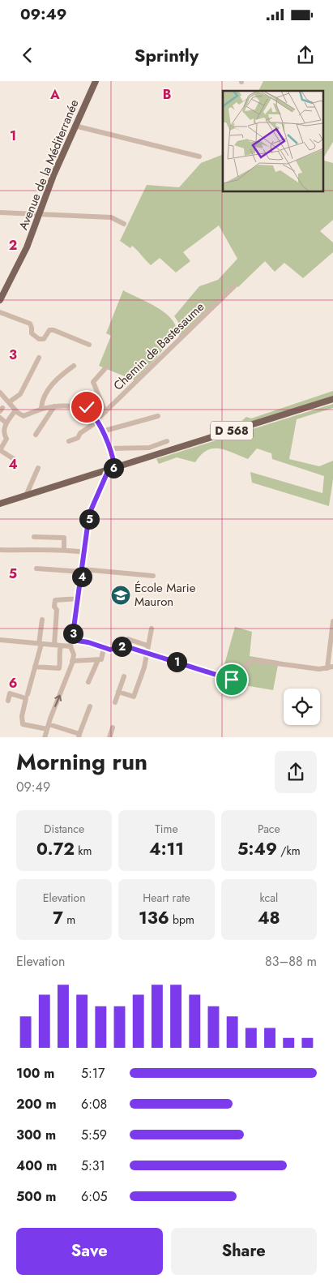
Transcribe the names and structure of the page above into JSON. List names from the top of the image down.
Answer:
{
  "streets": {
    "main road": ["Avenue de la Méditerranée", "D 568"],
    "street": ["Chemin de Bastesaume"]
  },
  "places": {
    "school or university": ["École Marie Mauron"]
  },
  "page": {
    "status": "09:49",
    "header": "Sprintly",
    "pins": [
      "6",
      "5",
      "4",
      "3",
      "2",
      "1"
    ],
    "heading": ["Morning run", "09:49"],
    "stats": [
      ["Distance", "0.72 km"],
      ["Time", "4:11"],
      ["Pace", "5:49 /km"],
      ["Elevation", "7 m"],
      ["Heart rate", "136 bpm"],
      ["kcal", "48"]
    ],
    "chart": ["Elevation", "83–88 m"],
    "list": [
      {
        "name": "100 m",
        "note": "5:17"
      },
      {
        "name": "200 m",
        "note": "6:08"
      },
      {
        "name": "300 m",
        "note": "5:59"
      },
      {
        "name": "400 m",
        "note": "5:31"
      },
      {
        "name": "500 m",
        "note": "6:05"
      }
    ],
    "buttons": ["Save", "Share"]
  },
  "grid": {
    "columns": ["A", "B"],
    "rows": [
      "1",
      "2",
      "3",
      "4",
      "5",
      "6"
    ]
  }
}
